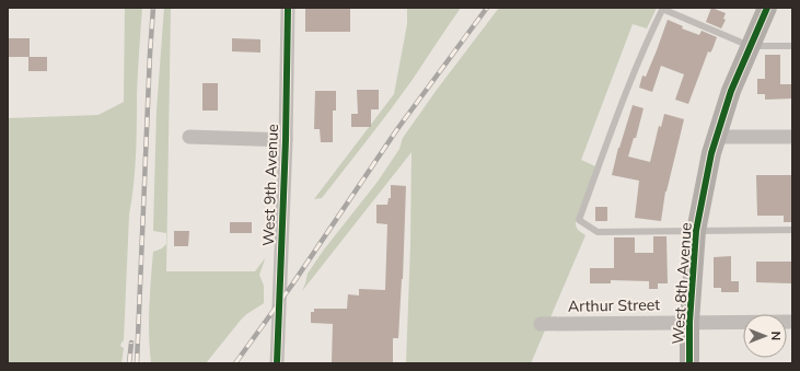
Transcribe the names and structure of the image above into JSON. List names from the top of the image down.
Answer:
{
  "streets": {
    "street": ["West 9th Avenue", "West 8th Avenue", "Arthur Street"]
  },
  "crossings": [
    ["West 8th Avenue", "Arthur Street"]
  ],
  "north": "right"
}
